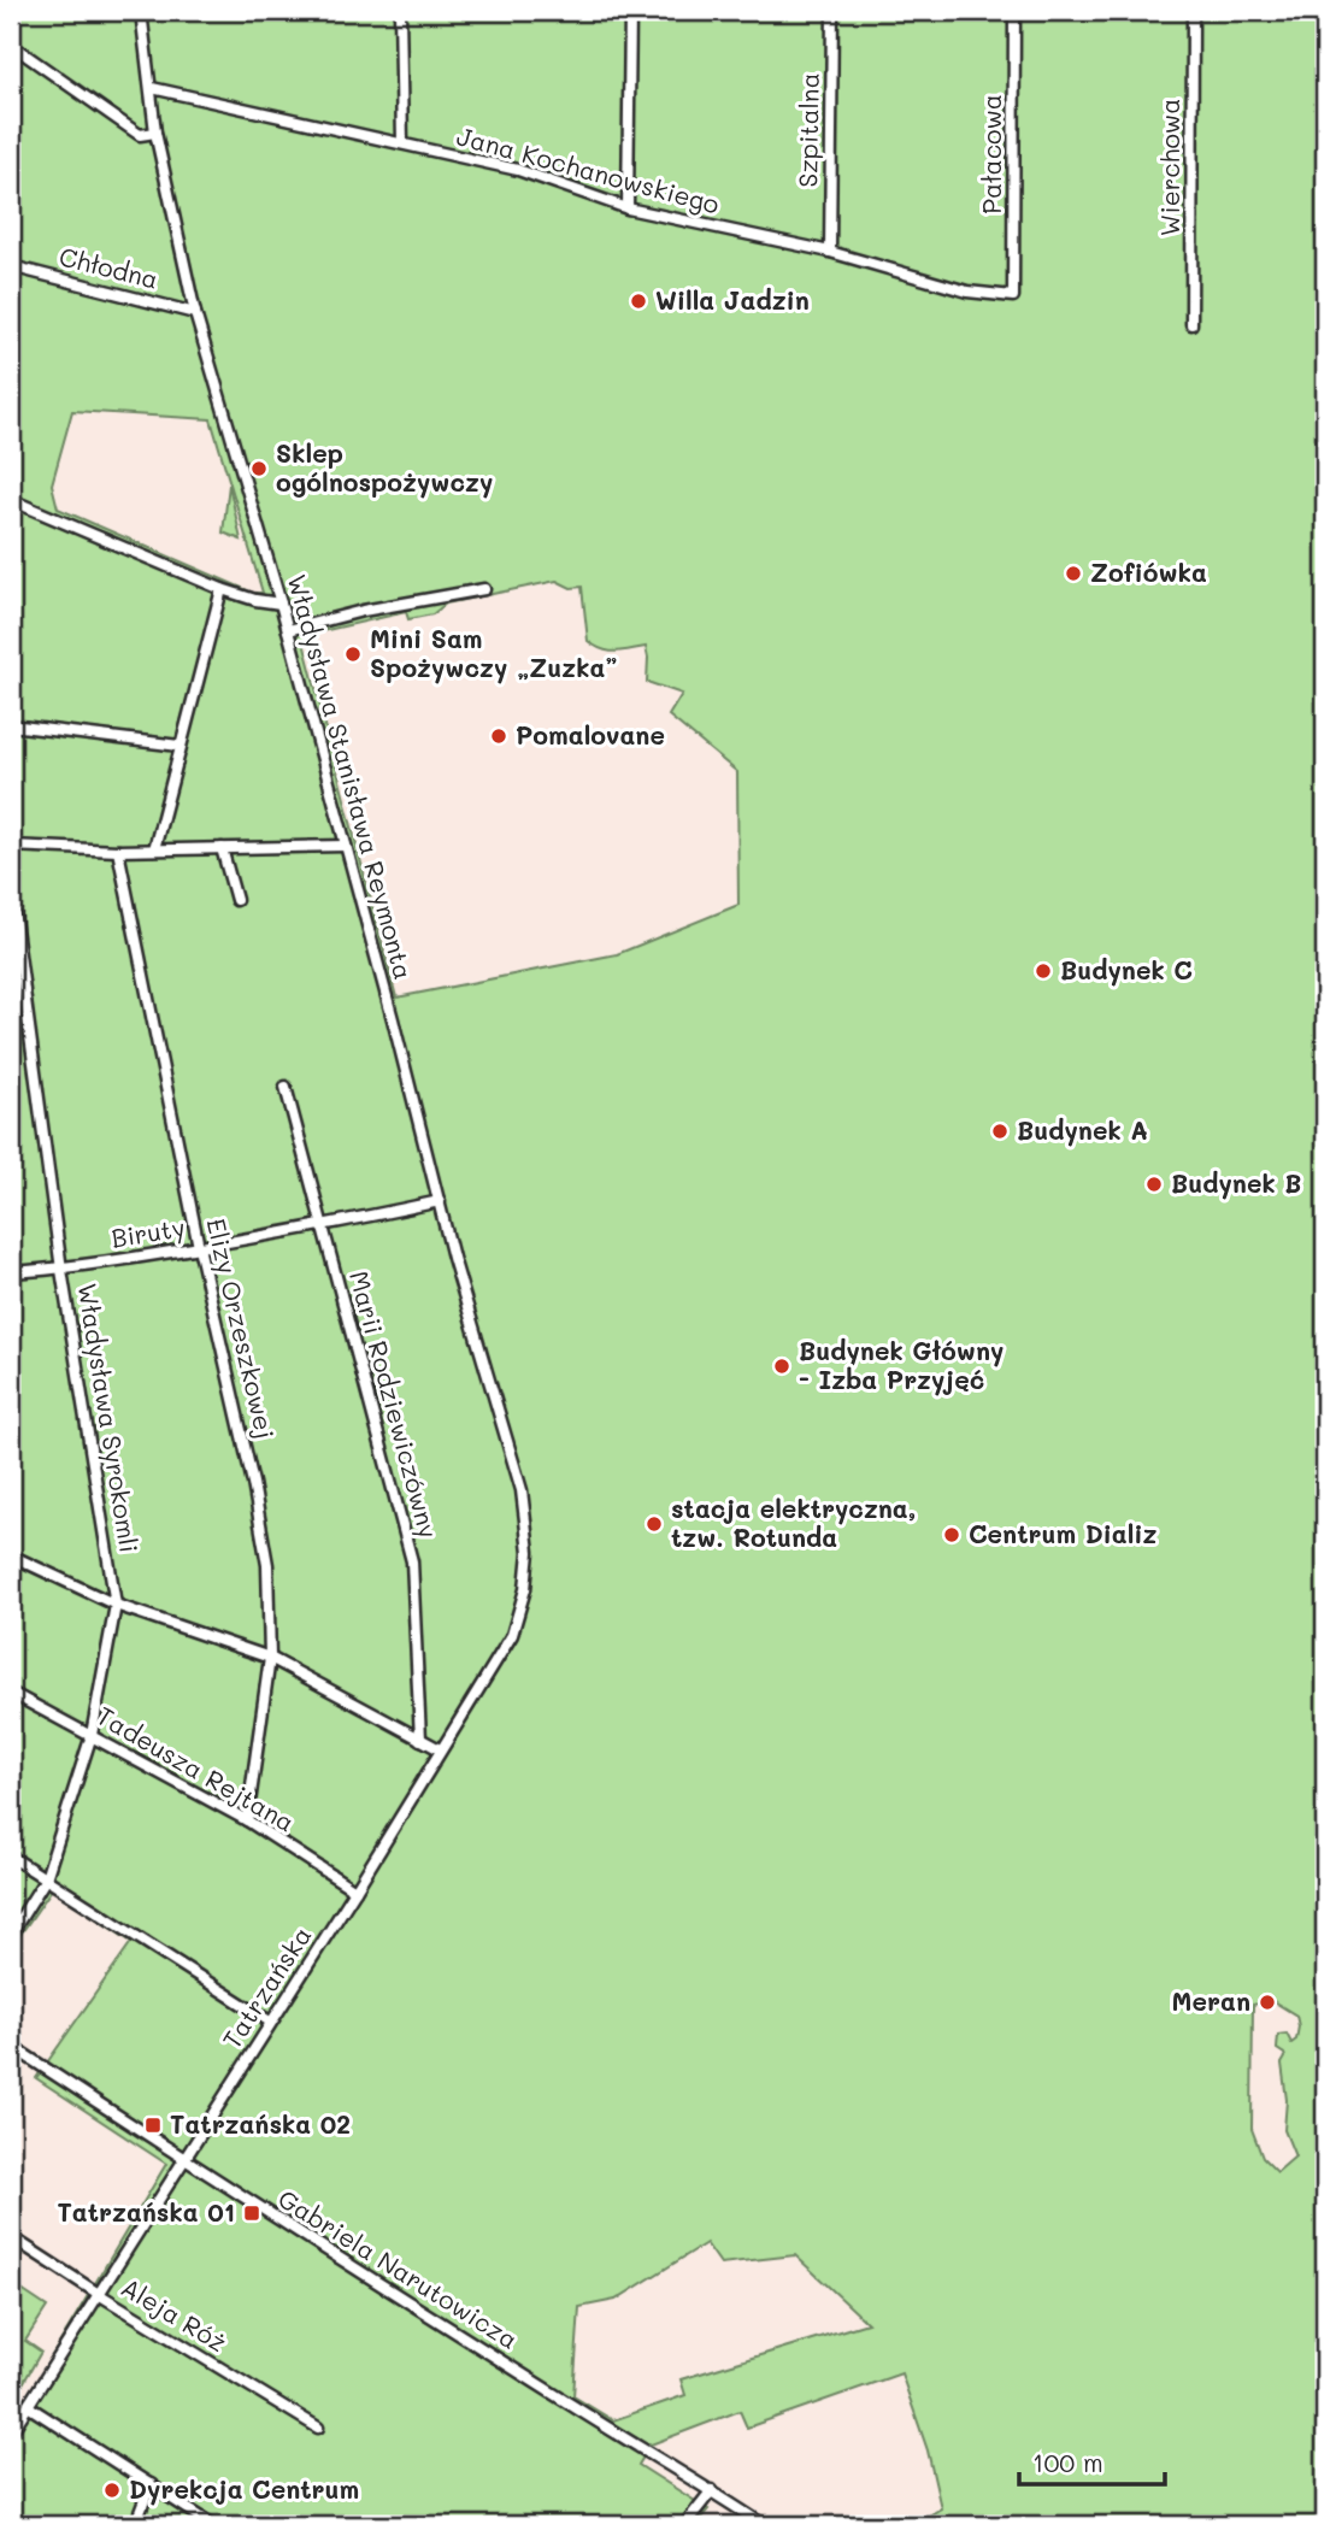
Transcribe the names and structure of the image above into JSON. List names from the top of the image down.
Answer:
{
  "streets": {
    "street": [
      "Szpitalna",
      "Pałacowa",
      "Wierchowa",
      "Jana Kochanowskiego",
      "Chłodna",
      "Władysława Stanisława Reymonta",
      "Biruty",
      "Elizy Orzeszkowej",
      "Marii Rodziewiczówny",
      "Władysława Syrokomli",
      "Tadeusza Rejtana",
      "Tatrzańska",
      "Gabriela Narutowicza",
      "Aleja Róż"
    ]
  },
  "crossings": [
    ["Szpitalna", "Jana Kochanowskiego"],
    ["Pałacowa", "Jana Kochanowskiego"],
    ["Jana Kochanowskiego", "Władysława Stanisława Reymonta"],
    ["Chłodna", "Władysława Stanisława Reymonta"],
    ["Władysława Stanisława Reymonta", "Biruty"],
    ["Władysława Stanisława Reymonta", "Tatrzańska"],
    ["Biruty", "Elizy Orzeszkowej"],
    ["Biruty", "Marii Rodziewiczówny"],
    ["Biruty", "Władysława Syrokomli"],
    ["Elizy Orzeszkowej", "Tadeusza Rejtana"],
    ["Władysława Syrokomli", "Tadeusza Rejtana"],
    ["Tadeusza Rejtana", "Tatrzańska"],
    ["Tatrzańska", "Gabriela Narutowicza"],
    ["Tatrzańska", "Aleja Róż"]
  ],
  "places": {
    "other": [
      "Willa Jadzin",
      "Sklep ogólnospożywczy",
      "Zofiówka",
      "Mini Sam Spożywczy „Zuzka”",
      "Pomalovane",
      "Budynek C",
      "Budynek A",
      "Budynek B",
      "Budynek Główny - Izba Przyjęć",
      "stacja elektryczna, tzw. Rotunda",
      "Centrum Dializ",
      "Meran",
      "Dyrekcja Centrum"
    ],
    "transit": ["Tatrzańska 02", "Tatrzańska 01"]
  },
  "scale_bar": "100 m"
}
